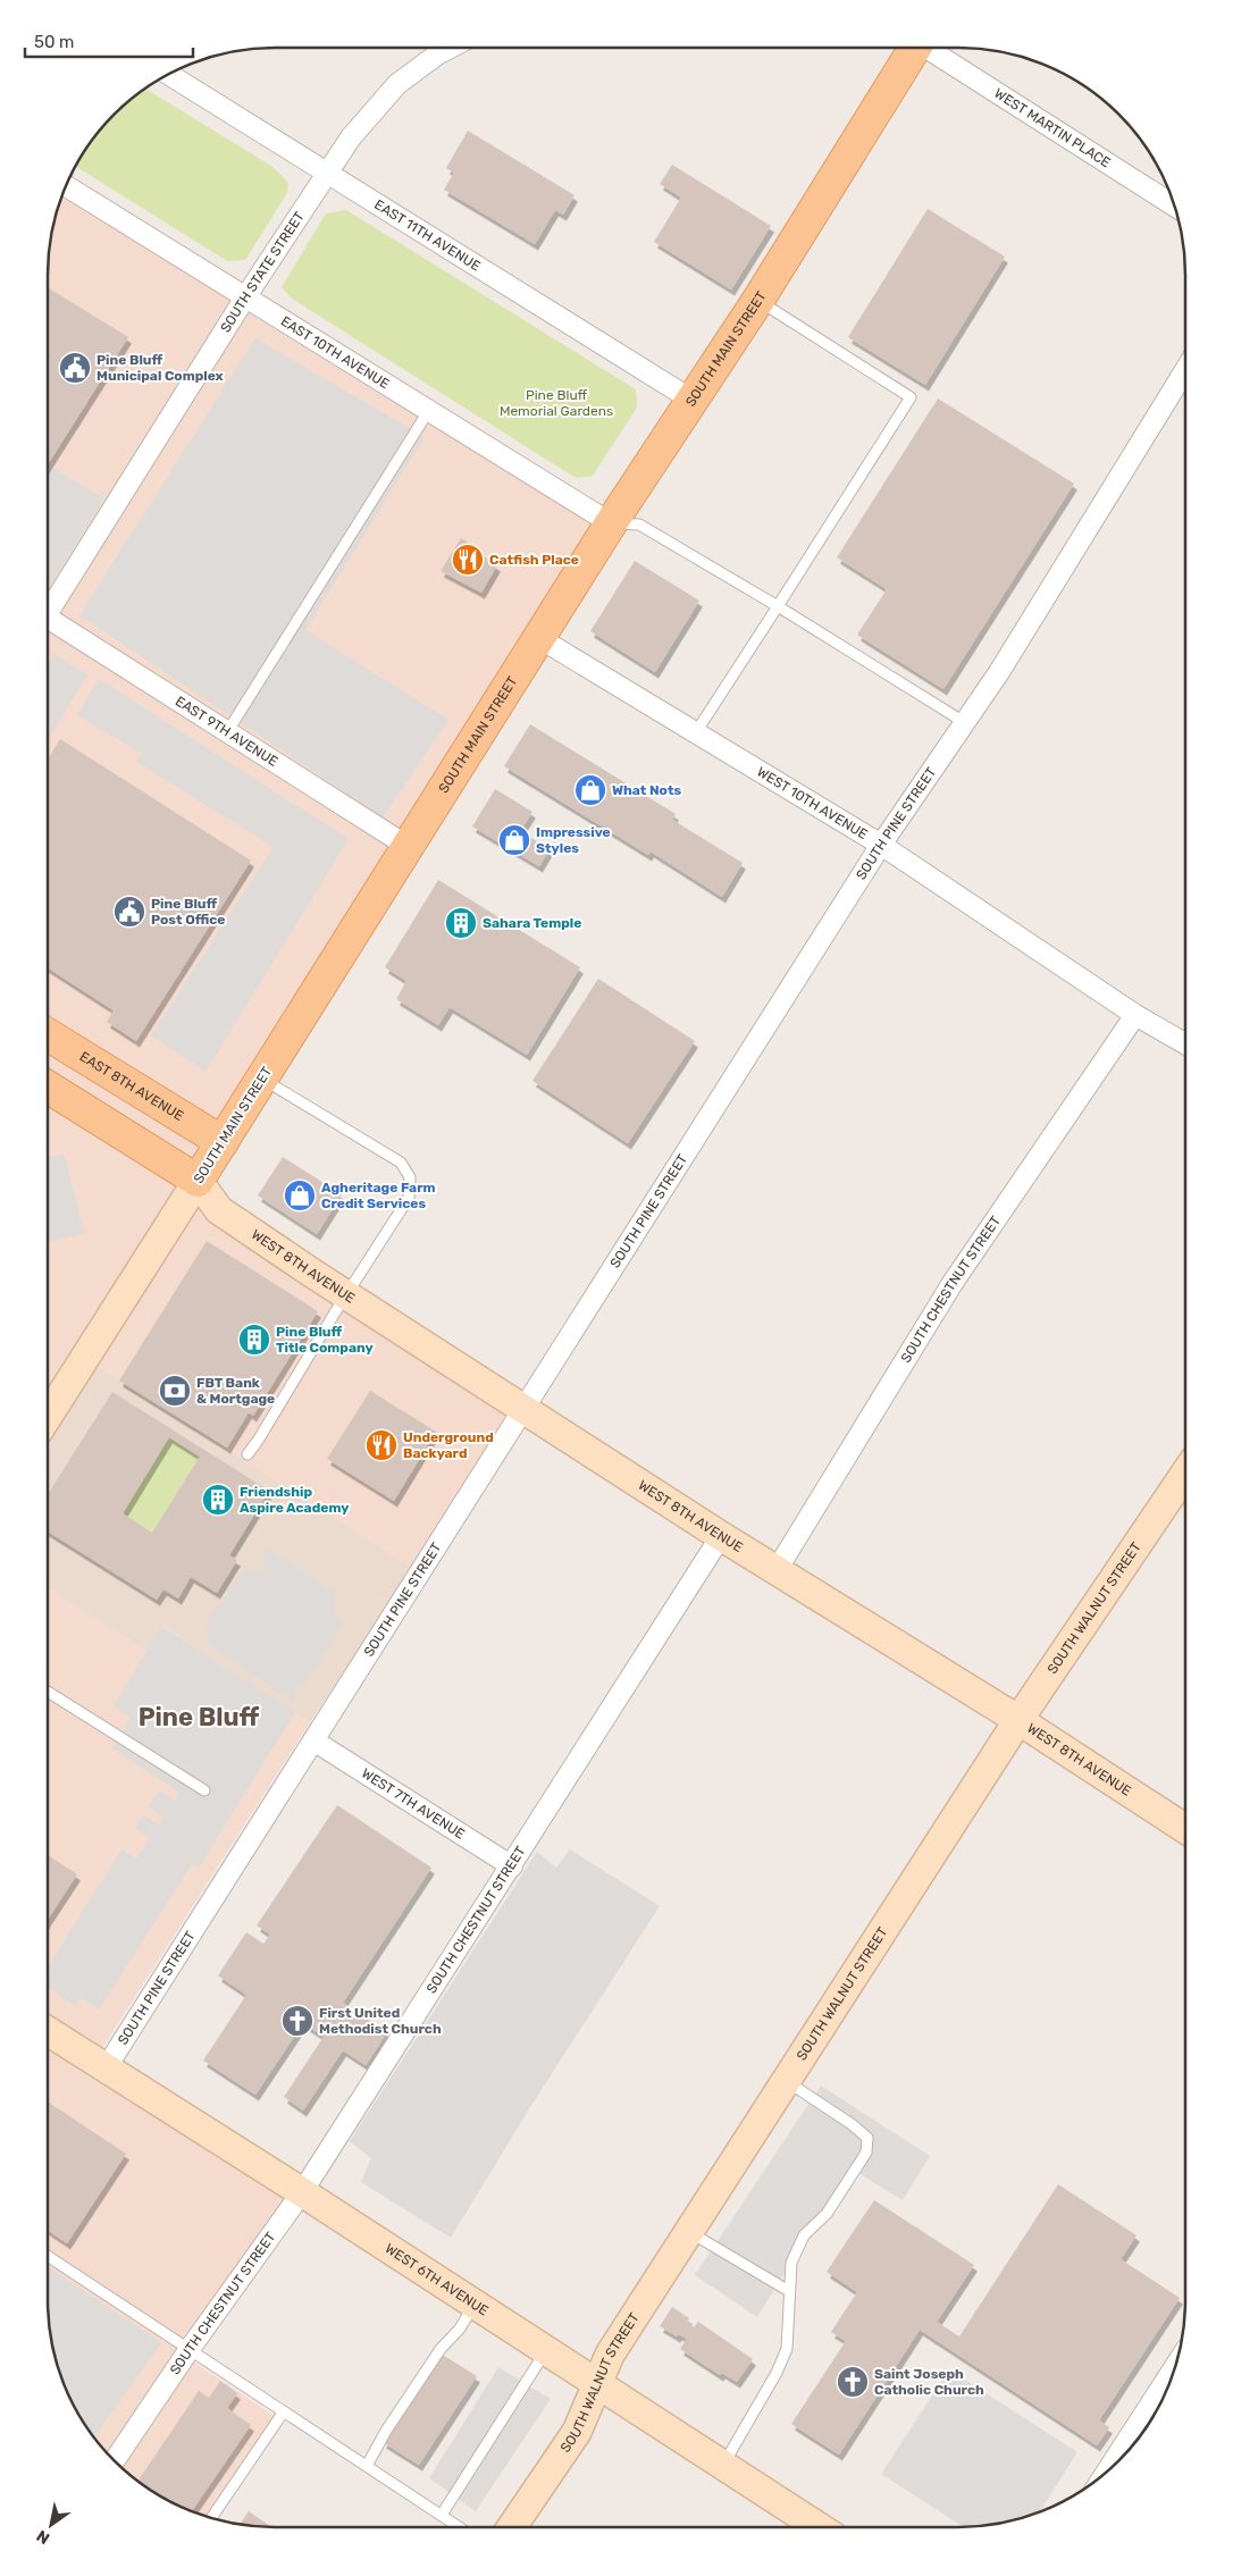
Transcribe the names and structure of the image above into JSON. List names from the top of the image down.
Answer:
{
  "streets": {
    "main road": ["SOUTH MAIN STREET", "EAST 8TH AVENUE"],
    "street": [
      "WEST MARTIN PLACE",
      "EAST 11TH AVENUE",
      "SOUTH STATE STREET",
      "EAST 10TH AVENUE",
      "EAST 9TH AVENUE",
      "WEST 10TH AVENUE",
      "SOUTH PINE STREET",
      "WEST 8TH AVENUE",
      "SOUTH CHESTNUT STREET",
      "SOUTH WALNUT STREET",
      "WEST 7TH AVENUE",
      "WEST 6TH AVENUE"
    ]
  },
  "crossings": [
    ["EAST 11TH AVENUE", "SOUTH STATE STREET"],
    ["EAST 11TH AVENUE", "SOUTH MAIN STREET"],
    ["SOUTH STATE STREET", "EAST 10TH AVENUE"],
    ["SOUTH MAIN STREET", "EAST 10TH AVENUE"],
    ["SOUTH MAIN STREET", "EAST 9TH AVENUE"],
    ["SOUTH MAIN STREET", "WEST 10TH AVENUE"],
    ["SOUTH MAIN STREET", "EAST 8TH AVENUE"],
    ["SOUTH MAIN STREET", "WEST 8TH AVENUE"],
    ["WEST 10TH AVENUE", "SOUTH PINE STREET"],
    ["WEST 10TH AVENUE", "SOUTH CHESTNUT STREET"],
    ["SOUTH PINE STREET", "WEST 8TH AVENUE"],
    ["SOUTH PINE STREET", "WEST 7TH AVENUE"],
    ["SOUTH PINE STREET", "WEST 6TH AVENUE"],
    ["WEST 8TH AVENUE", "SOUTH CHESTNUT STREET"],
    ["WEST 8TH AVENUE", "SOUTH WALNUT STREET"],
    ["SOUTH CHESTNUT STREET", "WEST 7TH AVENUE"],
    ["SOUTH CHESTNUT STREET", "WEST 6TH AVENUE"],
    ["SOUTH WALNUT STREET", "WEST 6TH AVENUE"]
  ],
  "districts": ["Pine Bluff"],
  "parks": ["Pine Bluff Memorial Gardens"],
  "places": {
    "public building": ["Pine Bluff Municipal Complex", "Pine Bluff Post Office"],
    "restaurant": ["Catfish Place", "Underground Backyard"],
    "shop": ["What Nots", "Impressive Styles", "Agheritage Farm Credit Services"],
    "building": ["Sahara Temple", "Pine Bluff Title Company", "Friendship Aspire Academy"],
    "bank": ["FBT Bank & Mortgage"],
    "church": ["First United Methodist Church", "Saint Joseph Catholic Church"]
  },
  "scale_bar": "50 m",
  "north": "bottom left"
}
